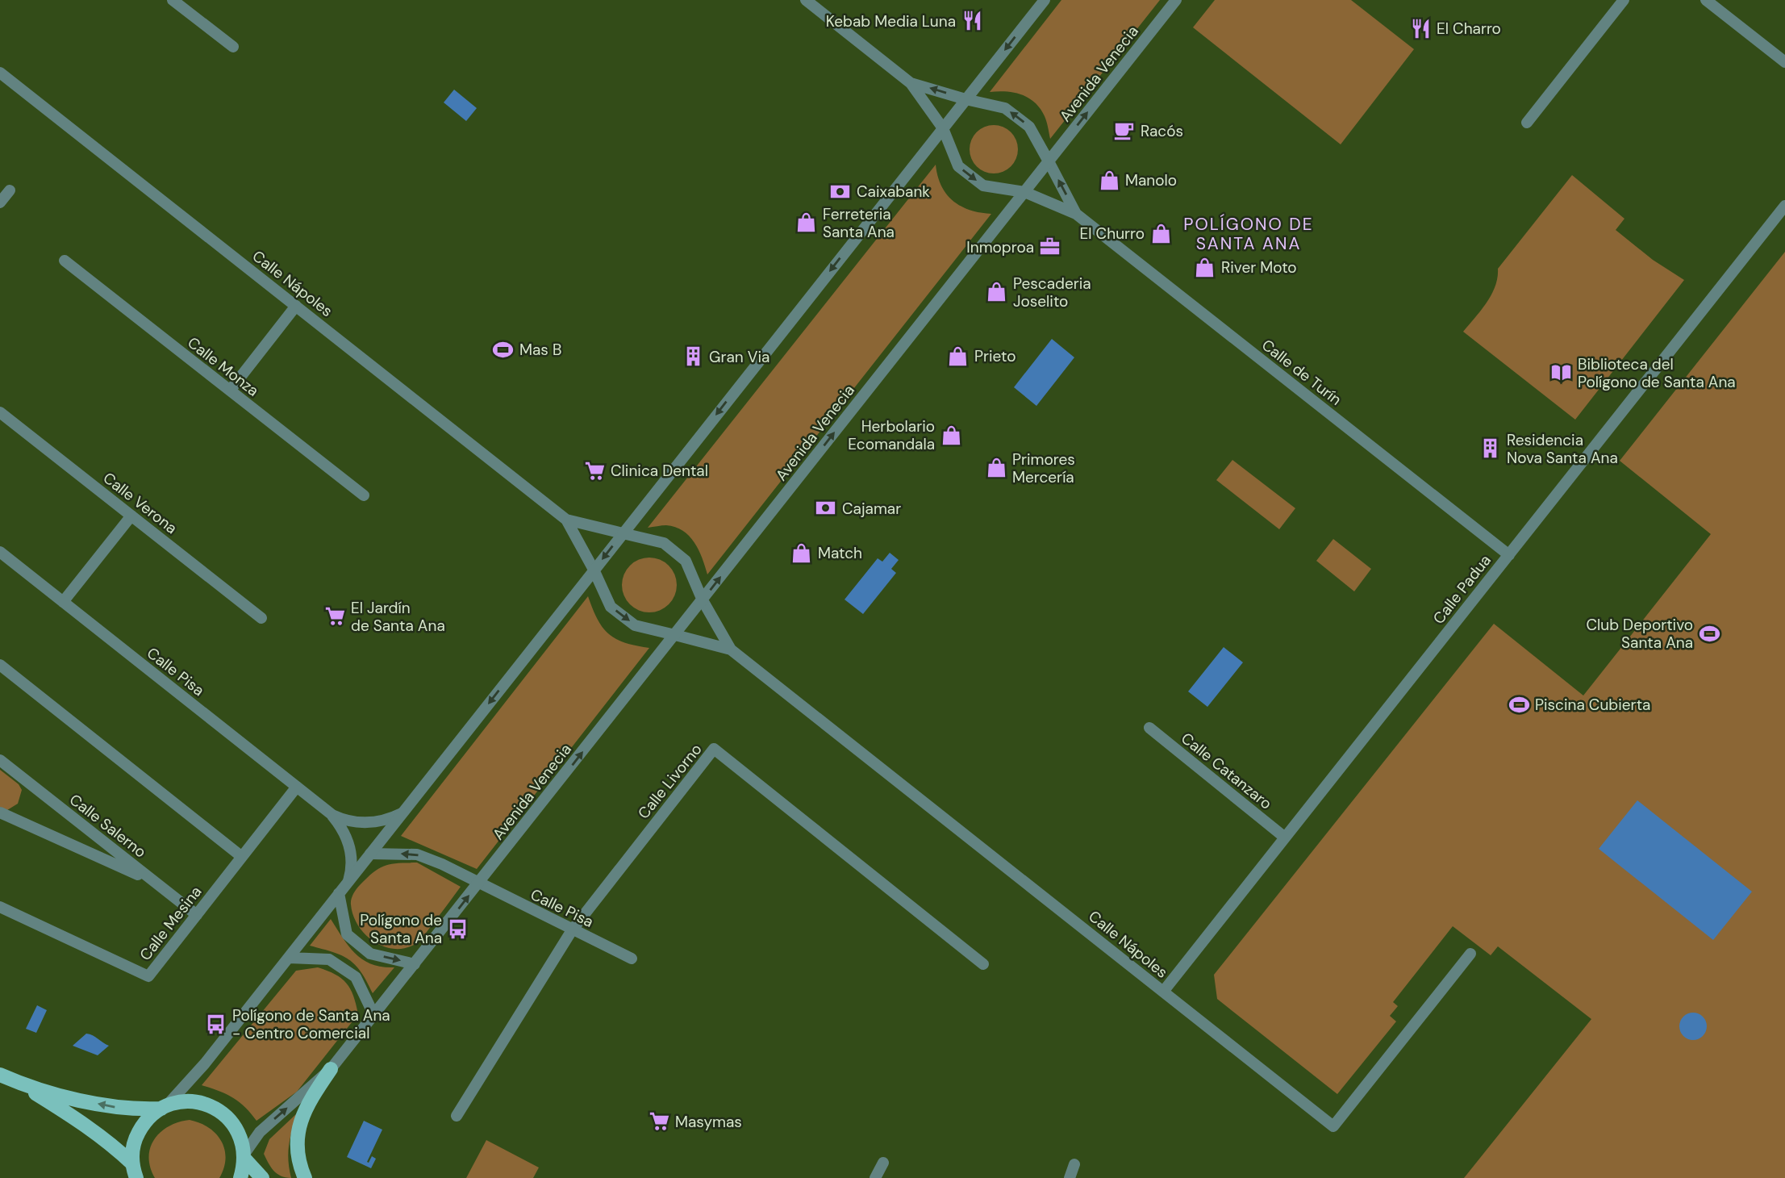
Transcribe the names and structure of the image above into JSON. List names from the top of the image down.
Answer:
{
  "streets": {
    "street": [
      "Avenida Venecia",
      "Calle Nápoles",
      "Calle Monza",
      "Calle de Turín",
      "Calle Verona",
      "Calle Padua",
      "Calle Pisa",
      "Calle Catanzaro",
      "Calle Livorno",
      "Calle Salerno",
      "Calle Mesina"
    ]
  },
  "crossings": [
    ["Avenida Venecia", "Calle Nápoles"],
    ["Avenida Venecia", "Calle de Turín"],
    ["Avenida Venecia", "Calle Pisa"],
    ["Calle Nápoles", "Calle Padua"],
    ["Calle de Turín", "Calle Padua"],
    ["Calle Padua", "Calle Catanzaro"],
    ["Calle Pisa", "Calle Livorno"],
    ["Calle Pisa", "Calle Mesina"],
    ["Calle Salerno", "Calle Mesina"]
  ],
  "one_way": ["Avenida Venecia"],
  "districts": ["POLÍGONO DE SANTA ANA"],
  "places": {
    "restaurant": ["Kebab Media Luna", "El Charro"],
    "cafe": ["Racós"],
    "shop": [
      "Manolo",
      "Ferreteria Santa Ana",
      "El Churro",
      "River Moto",
      "Pescaderia Joselito",
      "Prieto",
      "Herbolario Ecomandala",
      "Primores Mercería",
      "Match"
    ],
    "bank": ["Caixabank", "Cajamar"],
    "office": ["Inmoproa"],
    "sports": ["Mas B", "Club Deportivo Santa Ana", "Piscina Cubierta"],
    "building": ["Gran Via", "Residencia Nova Santa Ana"],
    "library": ["Biblioteca del Polígono de Santa Ana"],
    "supermarket": ["Clinica Dental", "El Jardín de Santa Ana", "Masymas"],
    "bus stop": ["Polígono de Santa Ana", "Polígono de Santa Ana - Centro Comercial"]
  }
}
